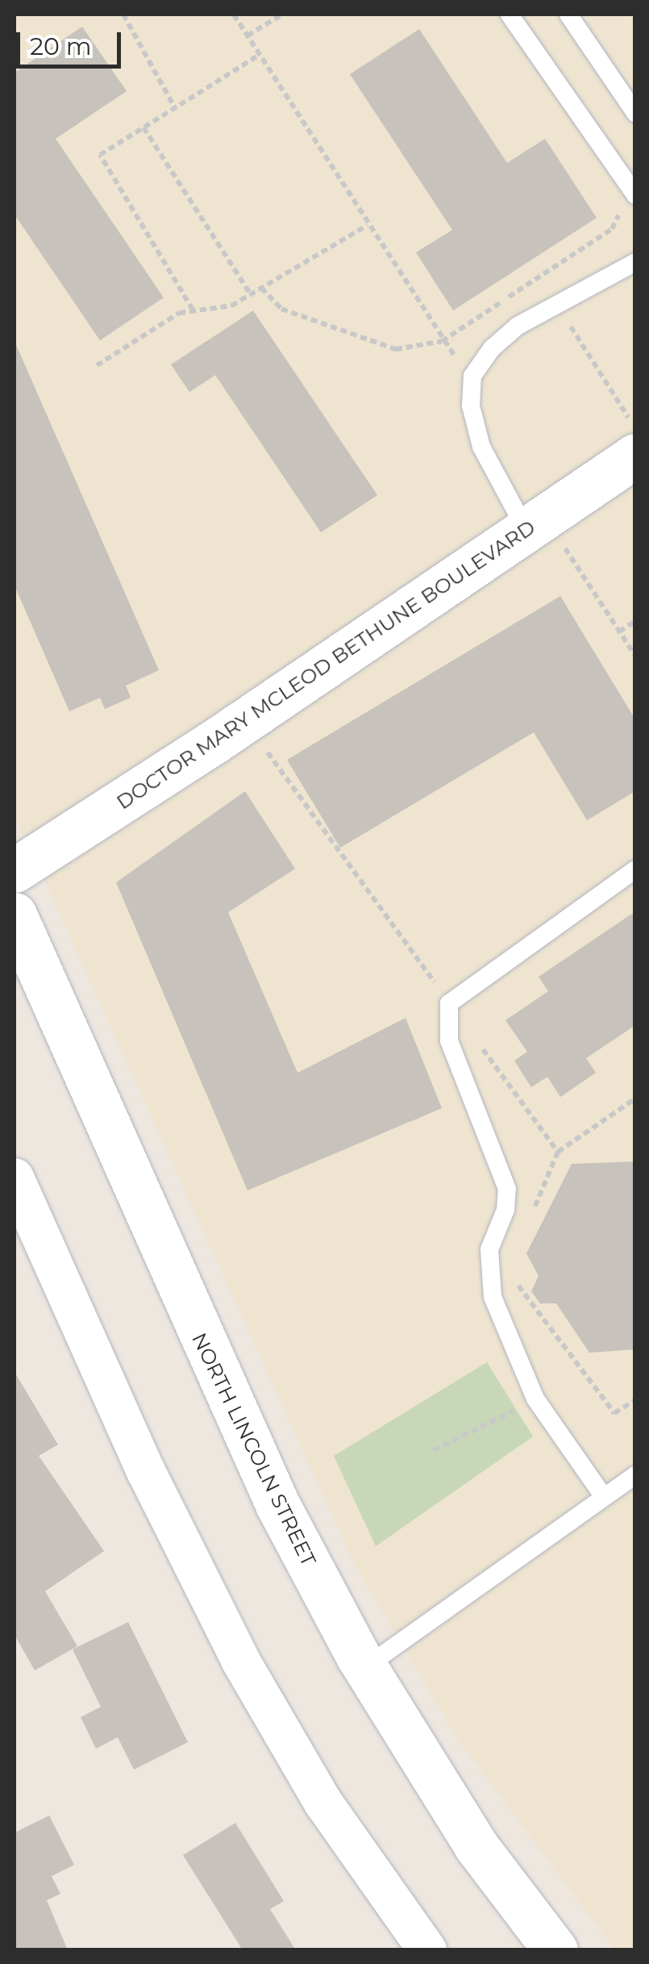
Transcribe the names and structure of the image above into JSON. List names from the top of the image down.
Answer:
{
  "streets": {
    "street": ["DOCTOR MARY MCLEOD BETHUNE BOULEVARD", "NORTH LINCOLN STREET"]
  },
  "scale_bar": "20 m"
}
